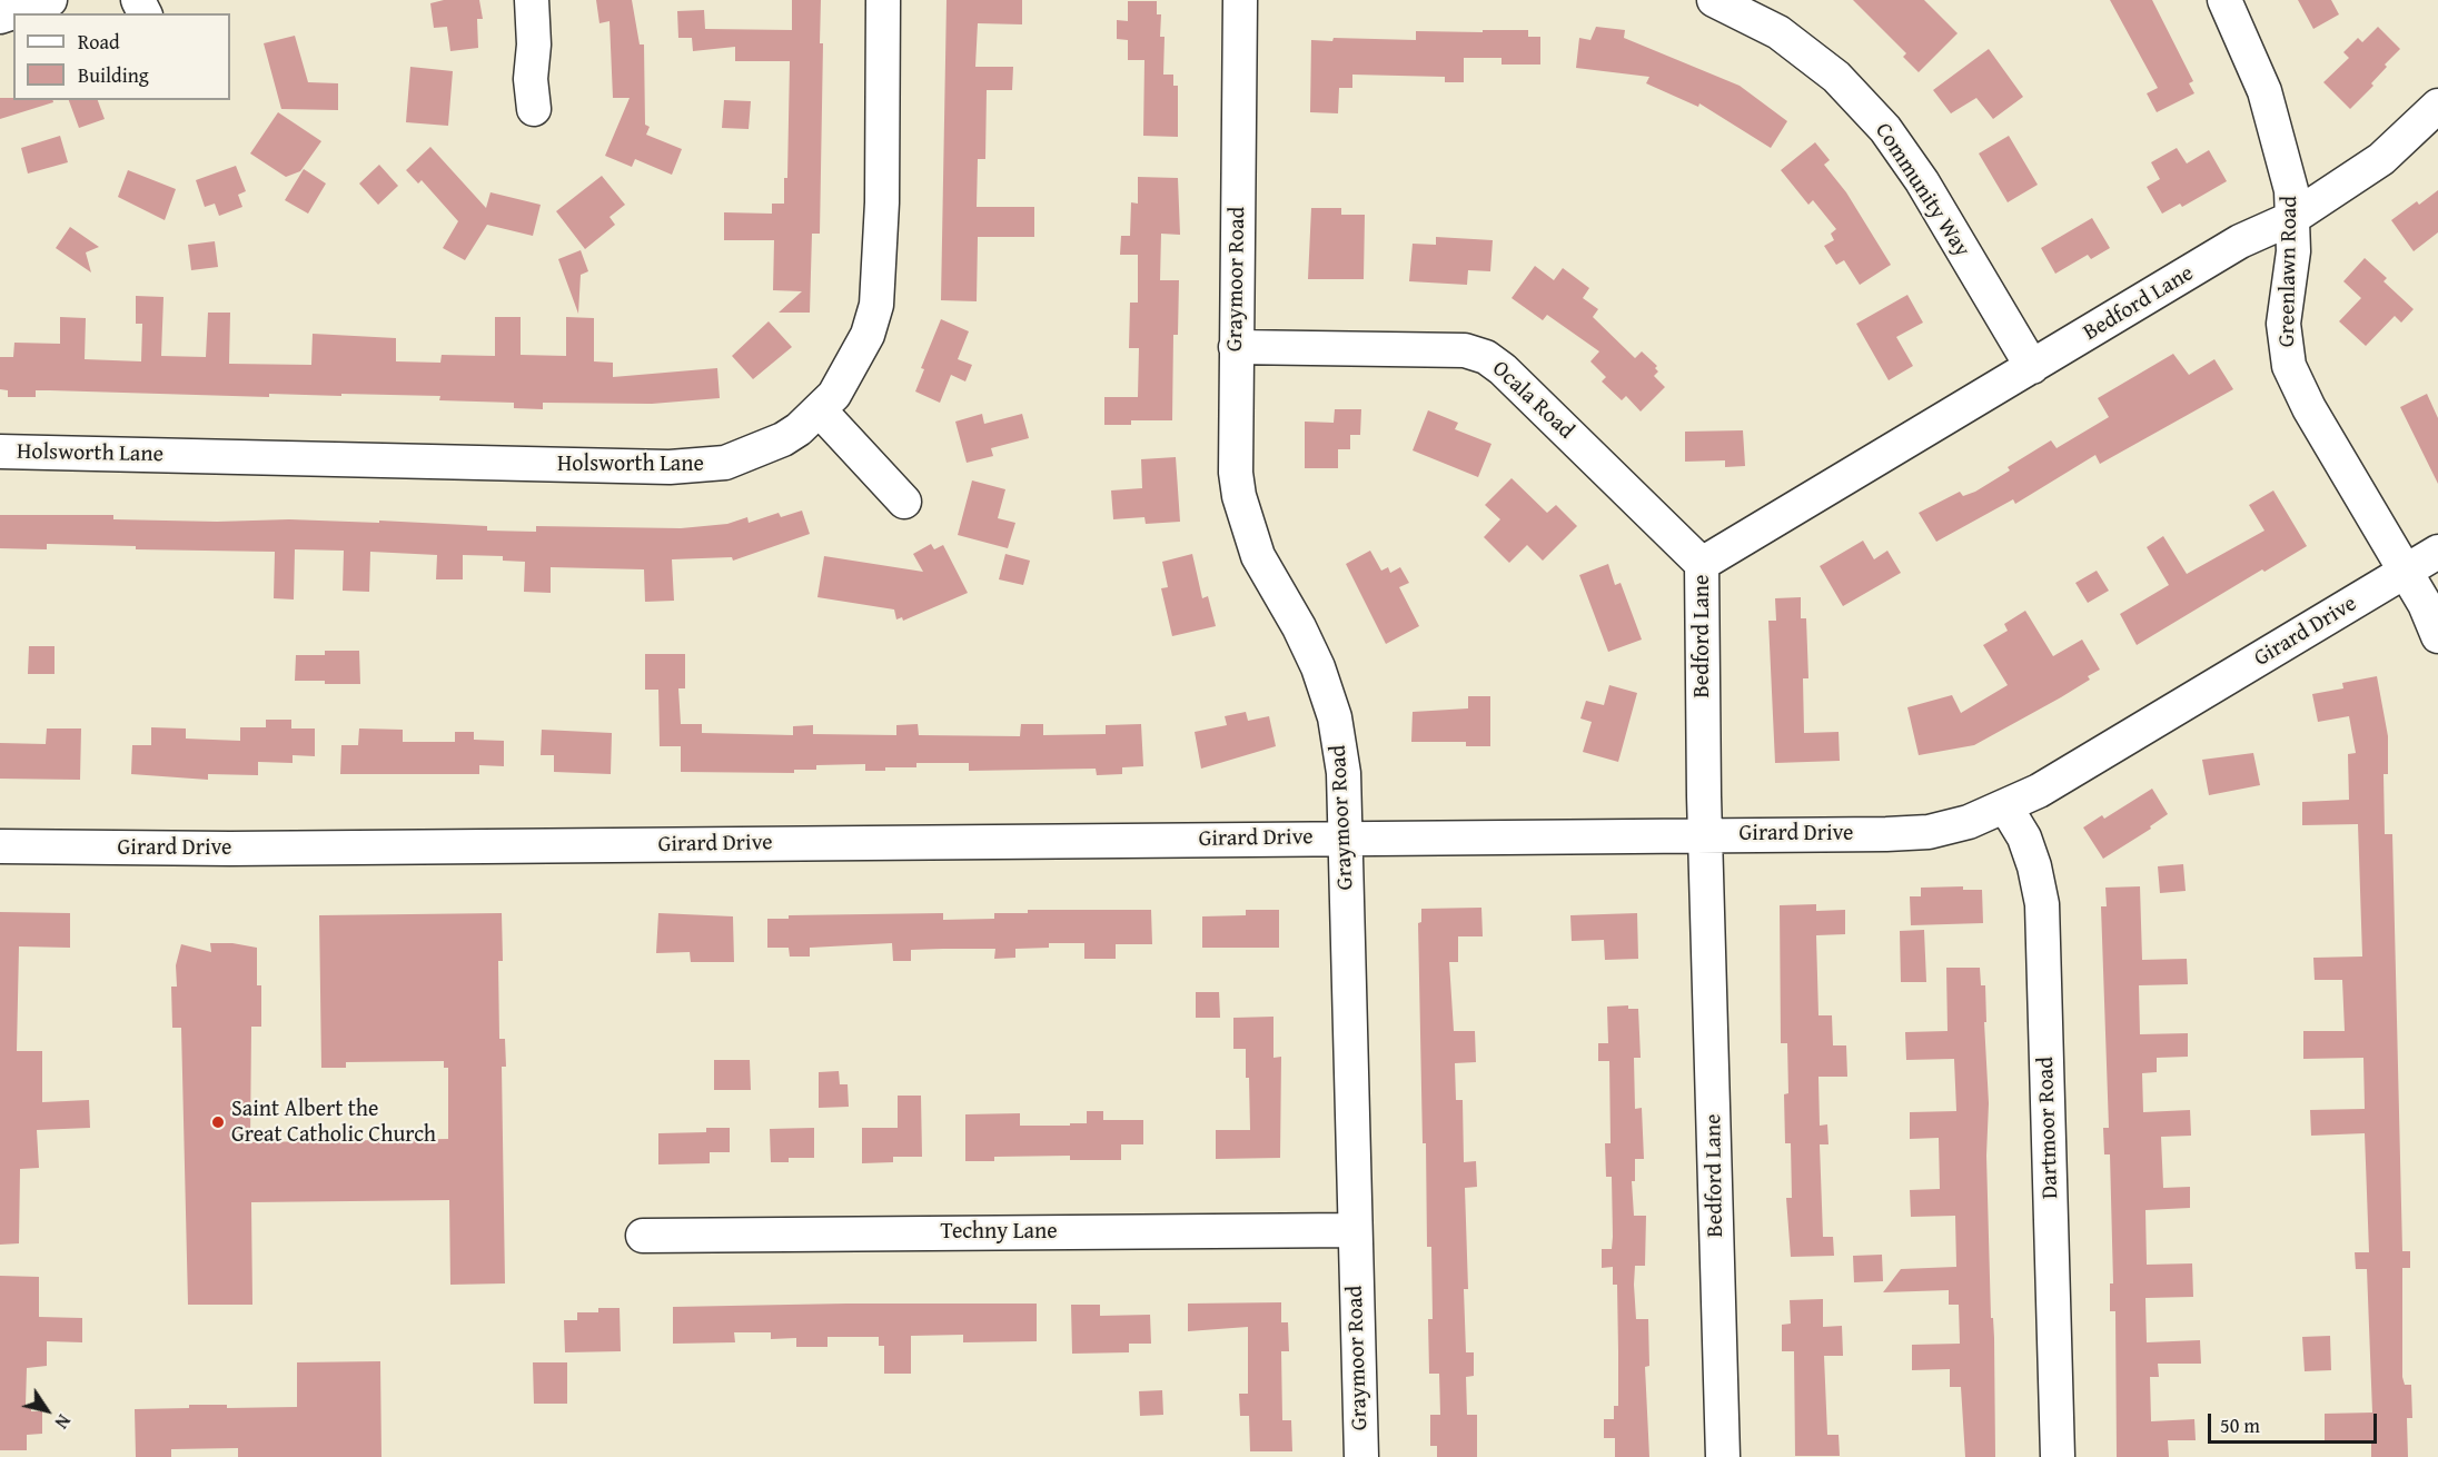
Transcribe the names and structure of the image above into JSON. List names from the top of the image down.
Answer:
{
  "streets": {
    "street": [
      "Community Way",
      "Greenlawn Road",
      "Graymoor Road",
      "Bedford Lane",
      "Ocala Road",
      "Holsworth Lane",
      "Girard Drive",
      "Dartmoor Road",
      "Techny Lane"
    ]
  },
  "crossings": [
    ["Community Way", "Bedford Lane"],
    ["Greenlawn Road", "Bedford Lane"],
    ["Greenlawn Road", "Girard Drive"],
    ["Graymoor Road", "Ocala Road"],
    ["Graymoor Road", "Girard Drive"],
    ["Graymoor Road", "Techny Lane"],
    ["Bedford Lane", "Ocala Road"],
    ["Bedford Lane", "Girard Drive"],
    ["Girard Drive", "Dartmoor Road"]
  ],
  "places": ["Saint Albert the Great Catholic Church"],
  "legend": ["Road", "Building"],
  "scale_bar": "50 m",
  "north": "bottom right"
}
